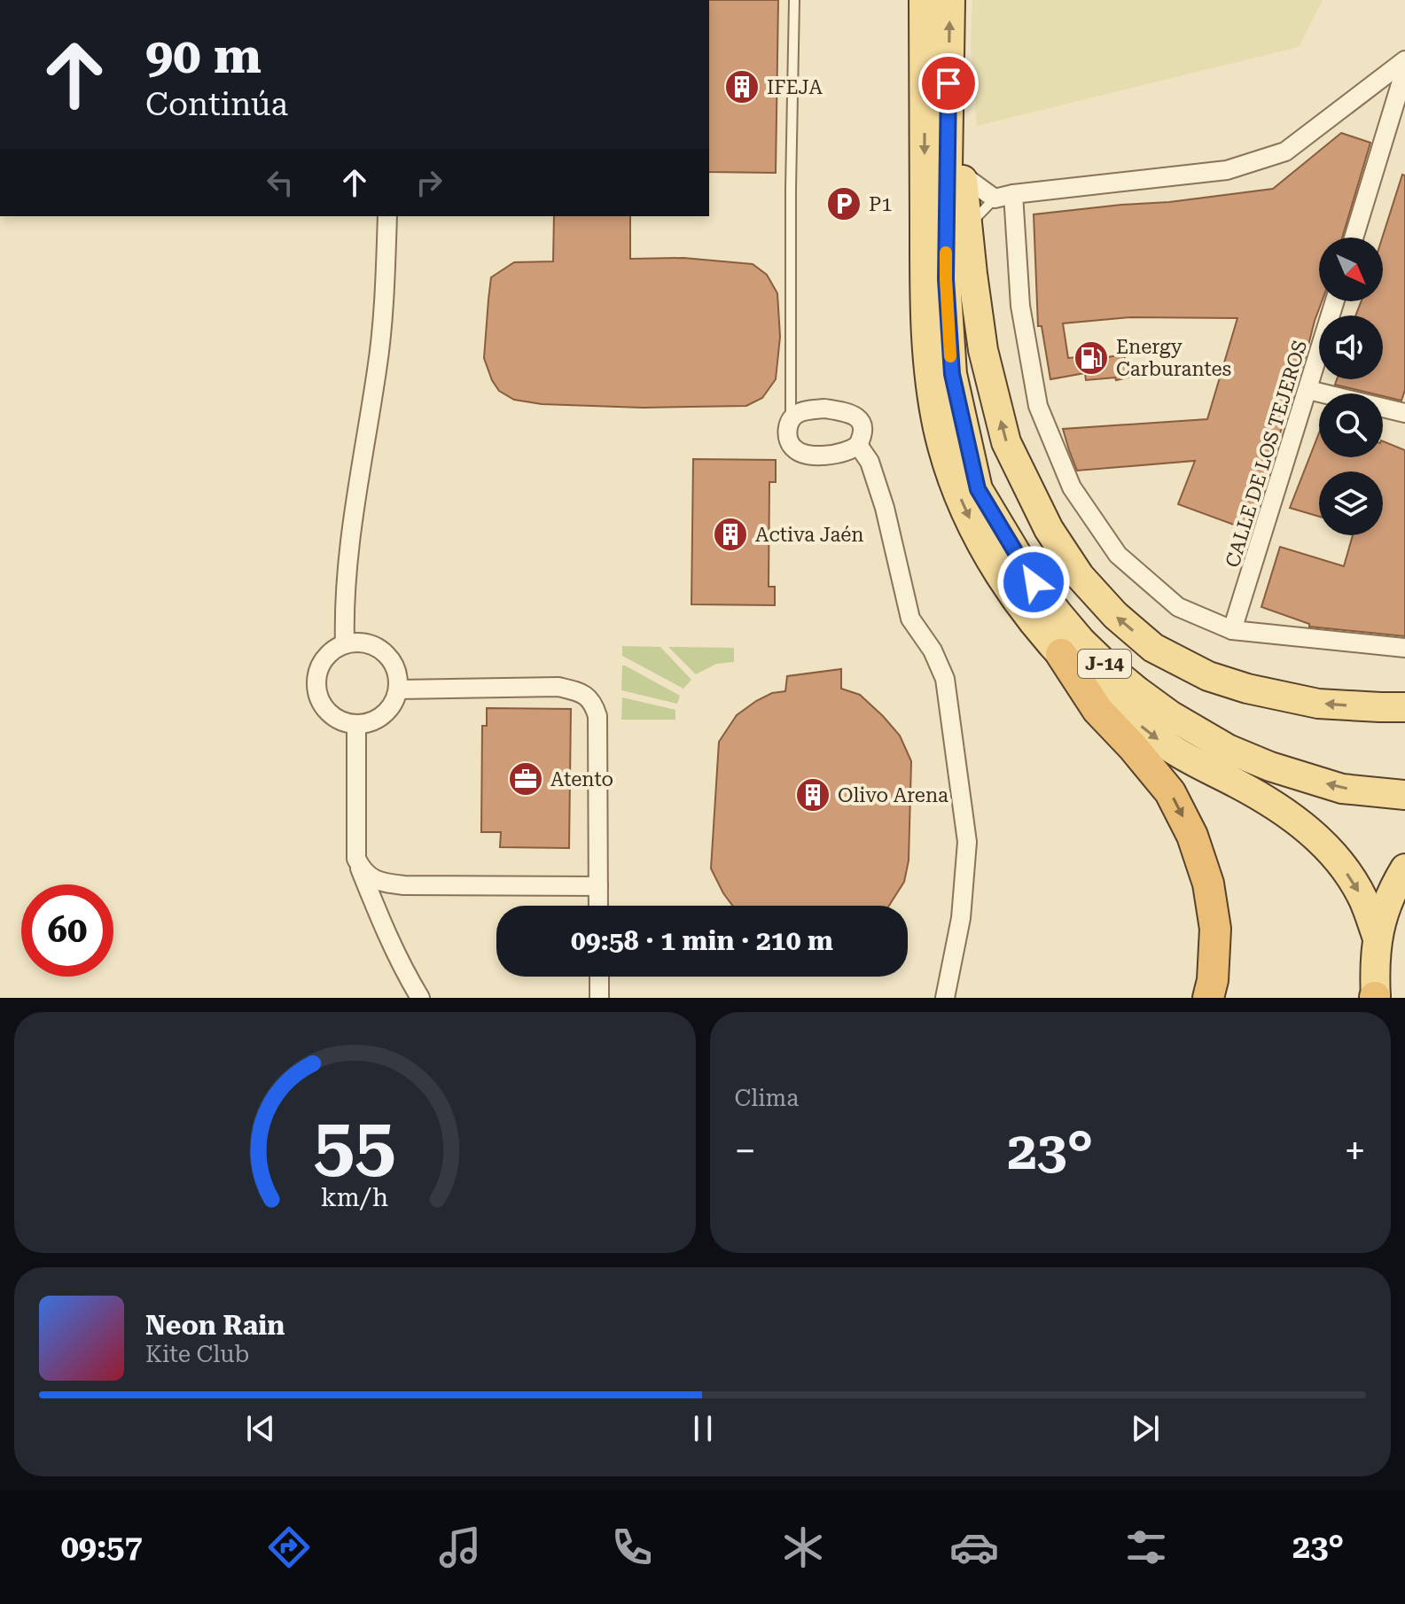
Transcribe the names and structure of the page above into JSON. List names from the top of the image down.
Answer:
{
  "streets": {
    "main road": ["J-14"],
    "street": ["CALLE DE LOS TEJEROS"]
  },
  "places": {
    "building": ["IFEJA", "Activa Jaén", "Olivo Arena"],
    "parking": ["P1"],
    "fuel station": ["Energy Carburantes"],
    "office": ["Atento"]
  },
  "north": "bottom right",
  "page": {
    "turn": ["90 m", "Continúa"],
    "limit": "60",
    "trip": "09:58 · 1 min · 210 m",
    "tile": "Clima",
    "heat": ["−", "23°", "+"],
    "song": ["Neon Rain", "Kite Club"],
    "tabs": ["09:57", "23°"],
    "gauge": ["55", "km/h"]
  }
}
